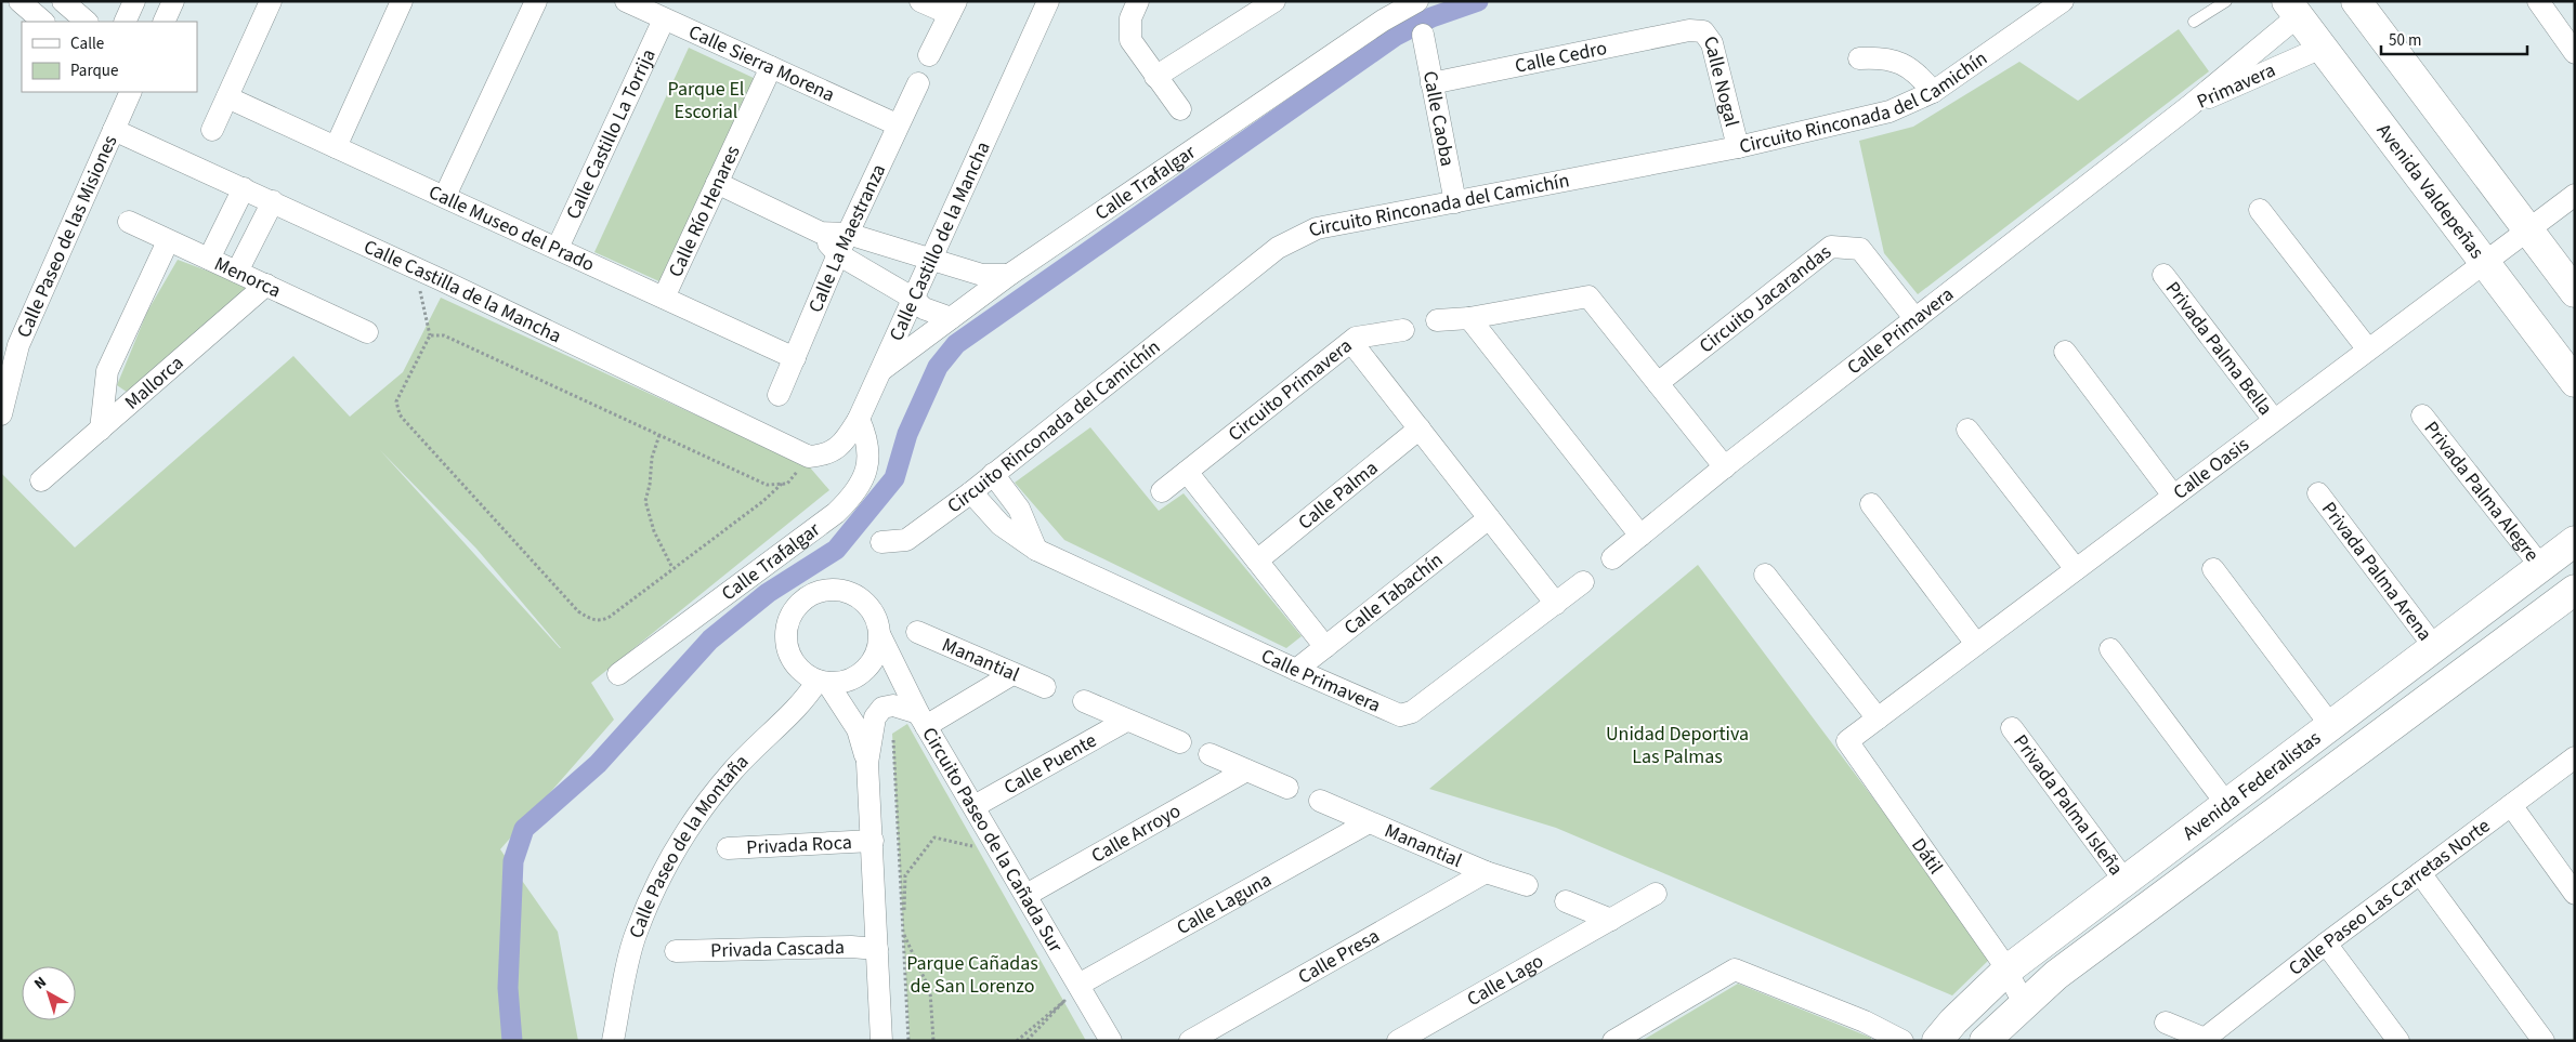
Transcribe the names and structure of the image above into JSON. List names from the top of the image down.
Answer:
{
  "streets": {
    "street": [
      "Calle Cedro",
      "Calle Sierra Morena",
      "Calle Nogal",
      "Primavera",
      "Circuito Rinconada del Camichín",
      "Calle Caoba",
      "Calle Castillo La Torrija",
      "Calle Trafalgar",
      "Avenida Valdepeñas",
      "Calle Río Henares",
      "Calle Museo del Prado",
      "Calle Paseo de las Misiones",
      "Calle La Maestranza",
      "Calle Castillo de la Mancha",
      "Menorca",
      "Calle Castilla de la Mancha",
      "Circuito Jacarandas",
      "Calle Primavera",
      "Privada Palma Bella",
      "Mallorca",
      "Circuito Primavera",
      "Calle Oasis",
      "Privada Palma Alegre",
      "Calle Palma",
      "Privada Palma Arena",
      "Calle Tabachín",
      "Manantial",
      "Calle Puente",
      "Avenida Federalistas",
      "Privada Palma Isleña",
      "Calle Arroyo",
      "Circuito Paseo de la Cañada Sur",
      "Privada Roca",
      "Calle Paseo de la Montaña",
      "Dátil",
      "Calle Paseo Las Carretas Norte",
      "Calle Laguna",
      "Privada Cascada",
      "Calle Presa",
      "Calle Lago"
    ]
  },
  "crossings": [
    ["Calle Cedro", "Calle Nogal"],
    ["Calle Cedro", "Calle Caoba"],
    ["Calle Sierra Morena", "Calle Castillo La Torrija"],
    ["Calle Sierra Morena", "Calle Río Henares"],
    ["Calle Sierra Morena", "Calle La Maestranza"],
    ["Calle Nogal", "Circuito Rinconada del Camichín"],
    ["Primavera", "Avenida Valdepeñas"],
    ["Primavera", "Calle Primavera"],
    ["Circuito Rinconada del Camichín", "Calle Caoba"],
    ["Circuito Rinconada del Camichín", "Calle Primavera"],
    ["Calle Castillo La Torrija", "Calle Museo del Prado"],
    ["Calle Trafalgar", "Calle Castillo de la Mancha"],
    ["Avenida Valdepeñas", "Calle Oasis"],
    ["Calle Río Henares", "Calle Museo del Prado"],
    ["Calle Museo del Prado", "Calle La Maestranza"],
    ["Calle Paseo de las Misiones", "Calle Castilla de la Mancha"],
    ["Calle Castillo de la Mancha", "Calle Castilla de la Mancha"],
    ["Menorca", "Mallorca"],
    ["Circuito Jacarandas", "Calle Primavera"],
    ["Calle Primavera", "Calle Tabachín"],
    ["Privada Palma Bella", "Calle Oasis"],
    ["Calle Oasis", "Dátil"],
    ["Privada Palma Alegre", "Avenida Federalistas"],
    ["Privada Palma Arena", "Avenida Federalistas"],
    ["Manantial", "Calle Laguna"],
    ["Manantial", "Calle Presa"],
    ["Calle Puente", "Circuito Paseo de la Cañada Sur"],
    ["Avenida Federalistas", "Privada Palma Isleña"],
    ["Avenida Federalistas", "Dátil"],
    ["Calle Arroyo", "Circuito Paseo de la Cañada Sur"],
    ["Circuito Paseo de la Cañada Sur", "Calle Paseo de la Montaña"],
    ["Circuito Paseo de la Cañada Sur", "Calle Laguna"]
  ],
  "parks": ["Parque El Escorial", "Unidad Deportiva Las Palmas", "Parque Cañadas de San Lorenzo"],
  "legend": ["Calle", "Parque"],
  "scale_bar": "50 m",
  "north": "top left"
}
